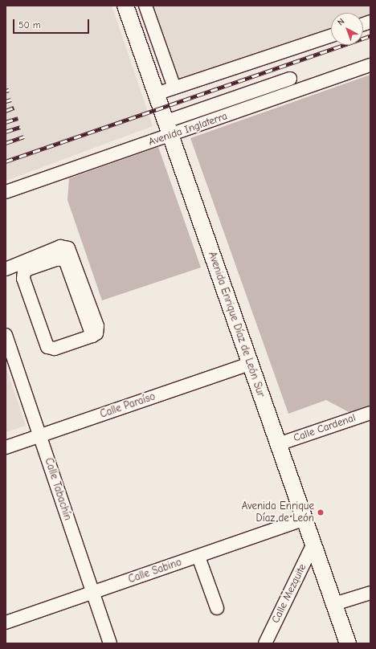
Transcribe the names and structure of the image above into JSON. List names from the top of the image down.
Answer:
{
  "streets": {
    "main road": ["Avenida Enrique Díaz de León Sur"],
    "street": [
      "Avenida Inglaterra",
      "Calle Paraíso",
      "Calle Cardenal",
      "Calle Tabachín",
      "Calle Sabino",
      "Calle Mezquite"
    ]
  },
  "crossings": [
    ["Avenida Inglaterra", "Avenida Enrique Díaz de León Sur"],
    ["Avenida Enrique Díaz de León Sur", "Calle Paraíso"],
    ["Avenida Enrique Díaz de León Sur", "Calle Cardenal"],
    ["Avenida Enrique Díaz de León Sur", "Calle Sabino"],
    ["Avenida Enrique Díaz de León Sur", "Calle Mezquite"],
    ["Calle Paraíso", "Calle Tabachín"],
    ["Calle Tabachín", "Calle Sabino"]
  ],
  "places": ["Avenida Enrique Díaz de León"],
  "scale_bar": "50 m",
  "north": "top left"
}
